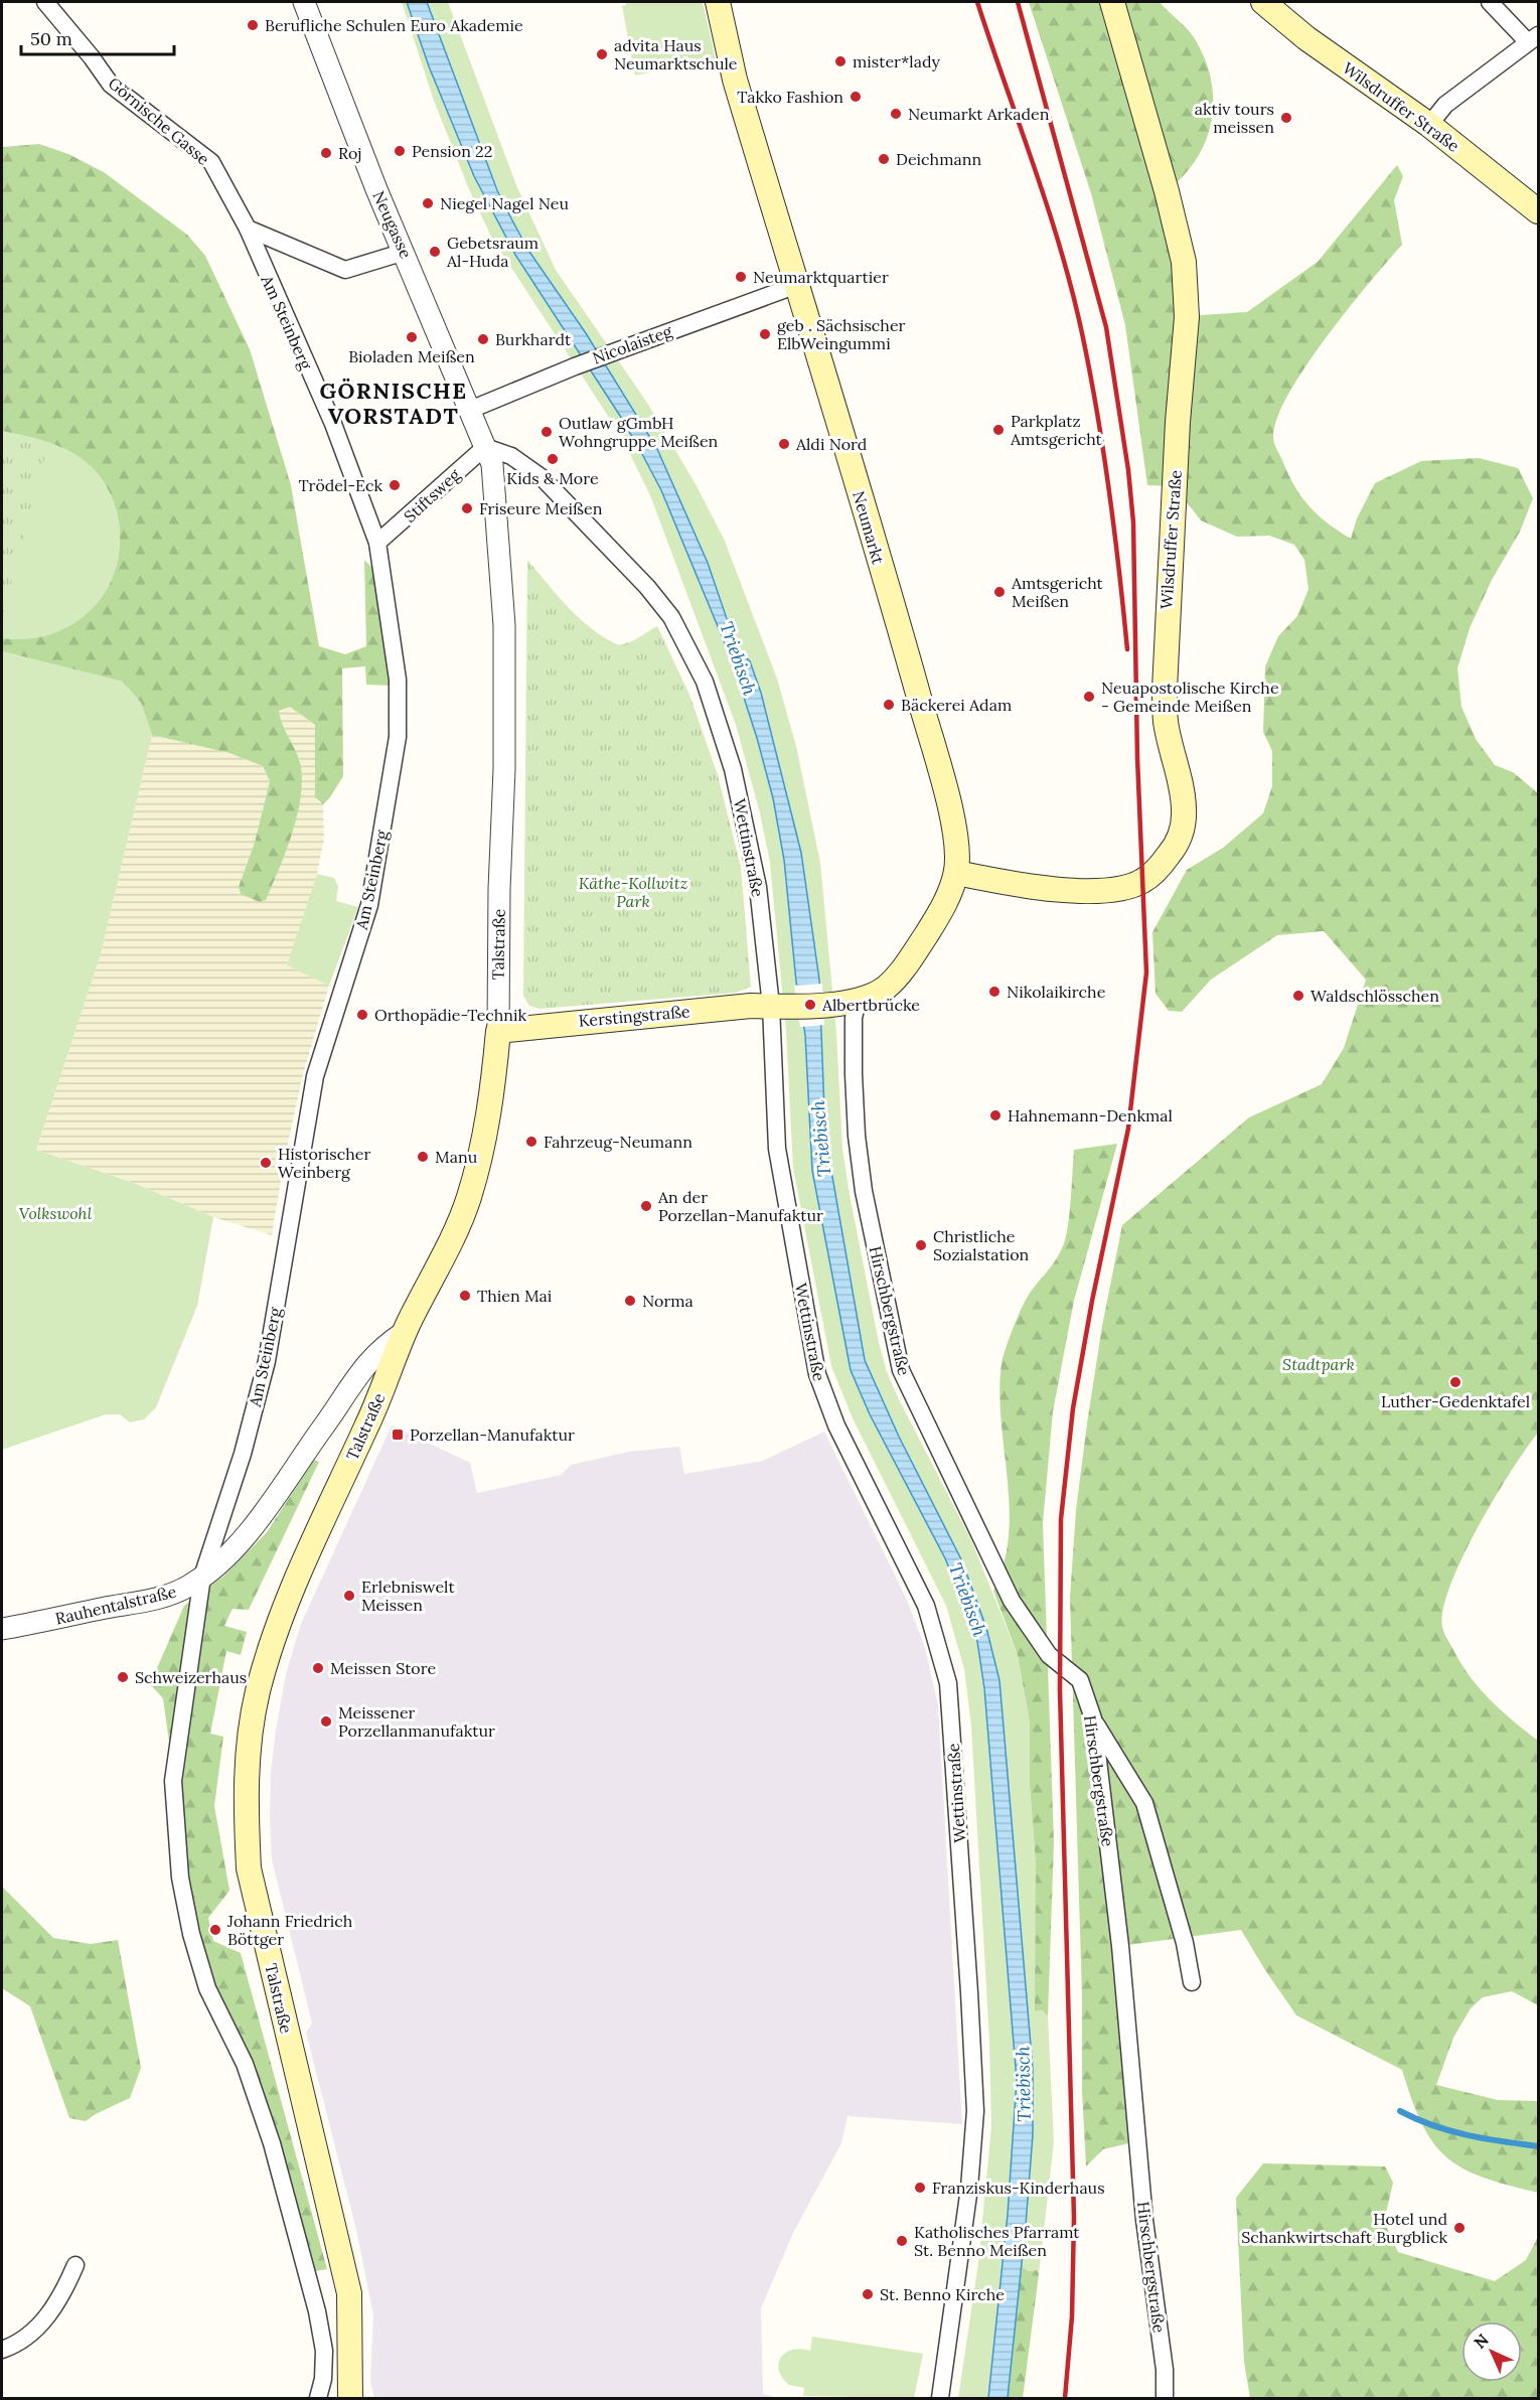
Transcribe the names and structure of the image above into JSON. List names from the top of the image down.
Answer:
{
  "streets": {
    "main road": [
      "Wilsdruffer Straße",
      "Neumarkt",
      "Talstraße",
      "Kerstingstraße"
    ],
    "street": [
      "Görnische Gasse",
      "Neugasse",
      "Am Steinberg",
      "Nicolaisteg",
      "Stiftsweg",
      "Wettinstraße",
      "Hirschbergstraße",
      "Rauhentalstraße"
    ]
  },
  "crossings": [
    ["Wilsdruffer Straße", "Neumarkt"],
    ["Görnische Gasse", "Am Steinberg"],
    ["Neugasse", "Nicolaisteg"],
    ["Neugasse", "Stiftsweg"],
    ["Neugasse", "Wettinstraße"],
    ["Neugasse", "Talstraße"],
    ["Am Steinberg", "Stiftsweg"],
    ["Am Steinberg", "Rauhentalstraße"],
    ["Nicolaisteg", "Neumarkt"],
    ["Stiftsweg", "Wettinstraße"],
    ["Stiftsweg", "Talstraße"],
    ["Neumarkt", "Hirschbergstraße"],
    ["Wettinstraße", "Talstraße"],
    ["Wettinstraße", "Kerstingstraße"],
    ["Talstraße", "Kerstingstraße"],
    ["Talstraße", "Rauhentalstraße"]
  ],
  "districts": ["GÖRNISCHE VORSTADT"],
  "water": ["Triebisch"],
  "parks": ["Käthe-Kollwitz Park", "Volkswohl", "Stadtpark"],
  "places": {
    "other": [
      "Berufliche Schulen Euro Akademie",
      "advita Haus Neumarktschule",
      "mister*lady",
      "Takko Fashion",
      "Neumarkt Arkaden",
      "aktiv tours meissen",
      "Pension 22",
      "Roj",
      "Deichmann",
      "Niegel Nagel Neu",
      "Gebetsraum Al-Huda",
      "Neumarktquartier",
      "geb . Sächsischer ElbWeingummi",
      "Bioladen Meißen",
      "Burkhardt",
      "Parkplatz Amtsgericht",
      "Outlaw gGmbH Wohngruppe Meißen",
      "Aldi Nord",
      "Kids & More",
      "Trödel-Eck",
      "Friseure Meißen",
      "Amtsgericht Meißen",
      "Neuapostolische Kirche - Gemeinde Meißen",
      "Bäckerei Adam",
      "Nikolaikirche",
      "Waldschlösschen",
      "Albertbrücke",
      "Orthopädie-Technik",
      "Hahnemann-Denkmal",
      "Fahrzeug-Neumann",
      "Manu",
      "Historischer Weinberg",
      "An der Porzellan-Manufaktur",
      "Christliche Sozialstation",
      "Thien Mai",
      "Norma",
      "Luther-Gedenktafel",
      "Erlebniswelt Meissen",
      "Meissen Store",
      "Schweizerhaus",
      "Meissener Porzellanmanufaktur",
      "Johann Friedrich Böttger",
      "Franziskus-Kinderhaus",
      "Hotel und Schankwirtschaft Burgblick",
      "Katholisches Pfarramt St. Benno Meißen",
      "St. Benno Kirche"
    ],
    "transit": ["Porzellan-Manufaktur"]
  },
  "scale_bar": "50 m",
  "north": "top left"
}
